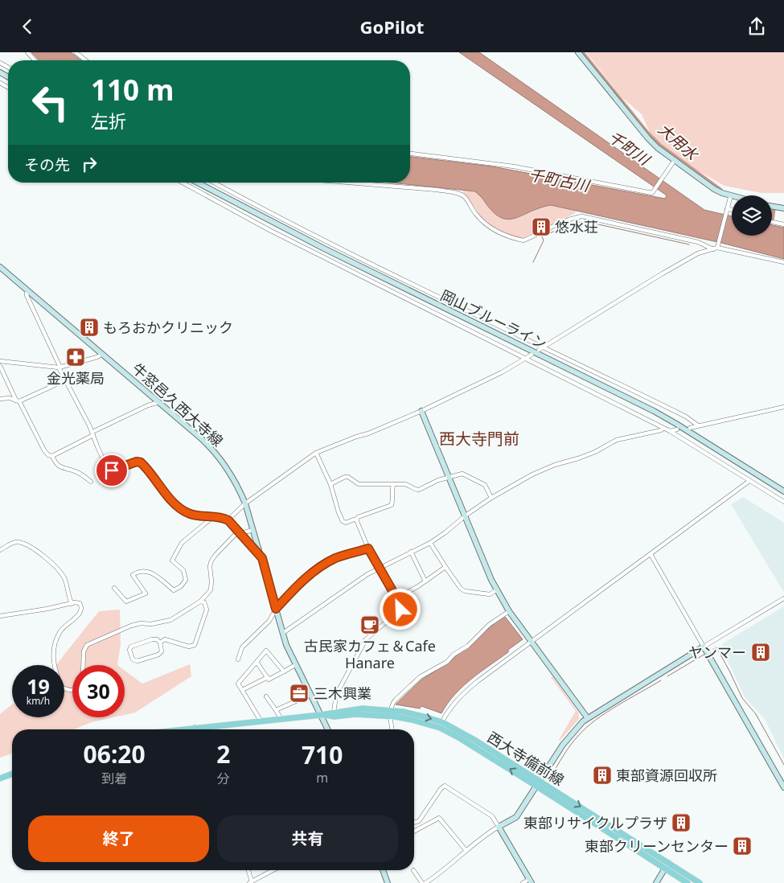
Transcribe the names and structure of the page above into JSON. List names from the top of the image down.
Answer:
{
  "streets": {
    "main road": ["岡山ブルーライン", "牛窓邑久西大寺線", "西大寺備前線"]
  },
  "crossings": [
    ["牛窓邑久西大寺線", "西大寺備前線"]
  ],
  "districts": ["西大寺門前"],
  "water": ["大用水", "千町川", "千町古川"],
  "places": {
    "building": [
      "悠水荘",
      "もろおかクリニック",
      "ヤンマー",
      "東部資源回収所",
      "東部リサイクルプラザ",
      "東部クリーンセンター"
    ],
    "pharmacy": ["金光薬局"],
    "cafe": ["古民家カフェ＆Cafe Hanare"],
    "office": ["三木興業"]
  },
  "page": {
    "header": "GoPilot",
    "turn": ["110 m", "左折"],
    "then": "その先",
    "speed": "19 km/h",
    "limit": "30",
    "eta": [
      "06:20",
      "到着",
      "2",
      "分",
      "710",
      "m"
    ],
    "buttons": ["終了", "共有"]
  }
}
